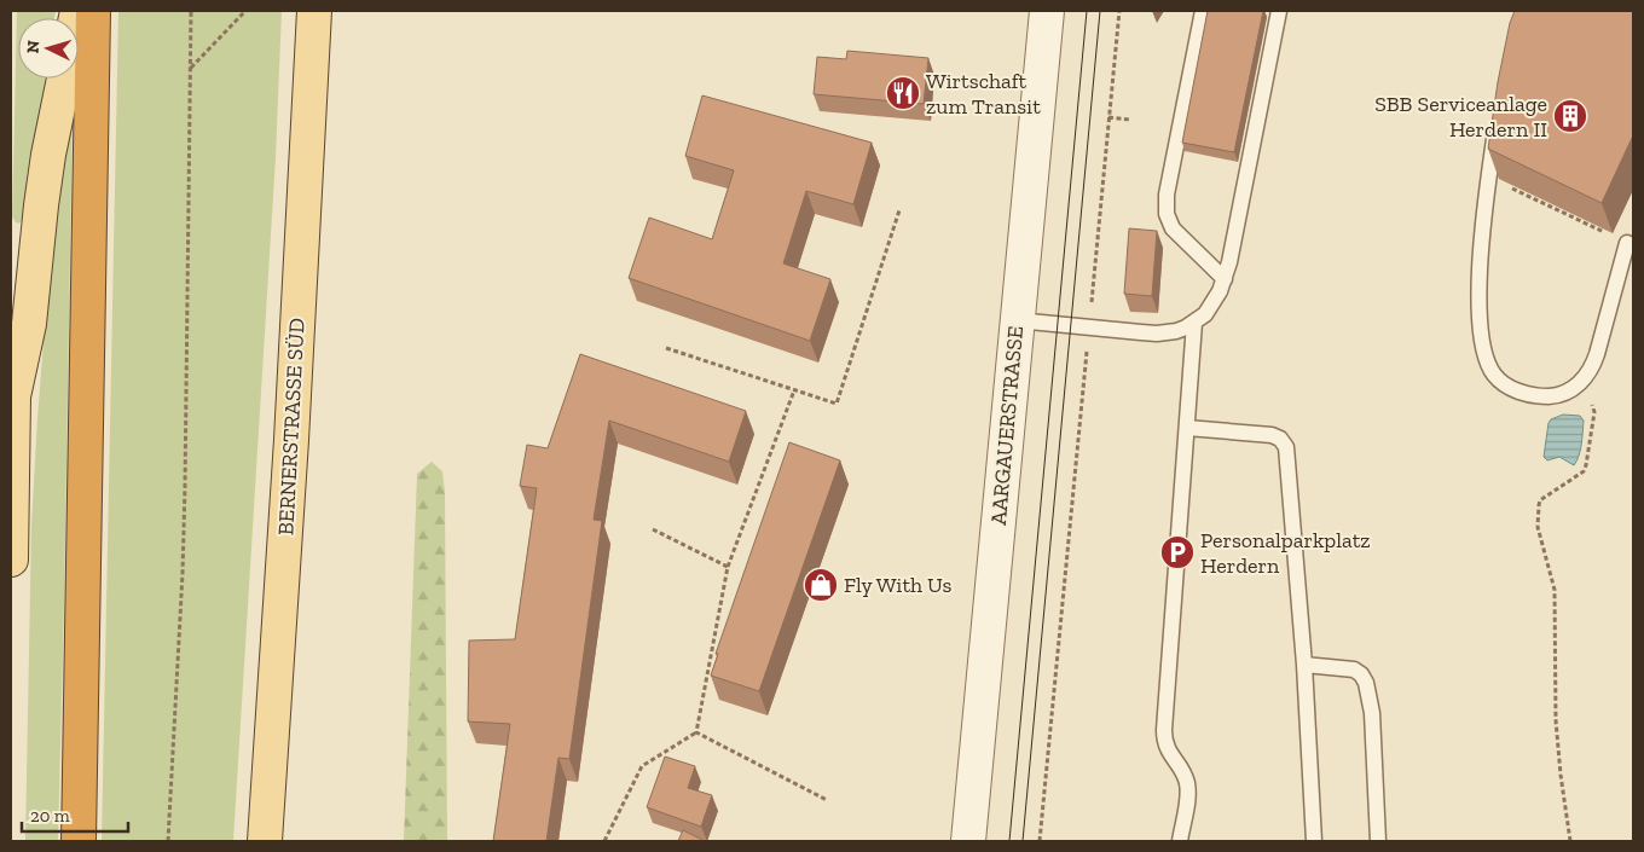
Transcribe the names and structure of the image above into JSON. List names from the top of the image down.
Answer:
{
  "streets": {
    "main road": ["BERNERSTRASSE SÜD"],
    "street": ["AARGAUERSTRASSE"]
  },
  "places": {
    "restaurant": ["Wirtschaft zum Transit"],
    "building": ["SBB Serviceanlage Herdern II"],
    "parking": ["Personalparkplatz Herdern"],
    "shop": ["Fly With Us"]
  },
  "scale_bar": "20 m",
  "north": "left"
}
